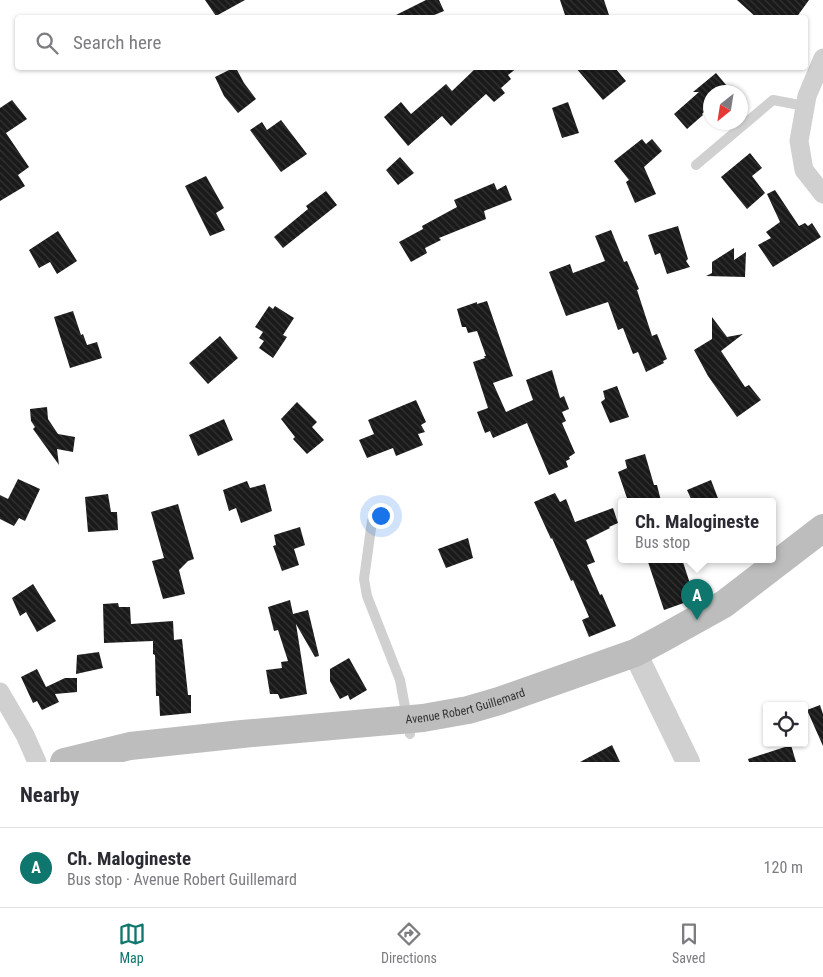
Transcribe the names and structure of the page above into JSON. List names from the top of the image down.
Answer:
{
  "streets": {
    "main road": ["Avenue Robert Guillemard"]
  },
  "north": "bottom left",
  "page": {
    "search": "Search here",
    "popup": ["Ch. Malogineste", "Bus stop"],
    "pins": "A",
    "heading": "Nearby",
    "list": [
      {
        "mark": "A",
        "name": "Ch. Malogineste",
        "note": "Bus stop · Avenue Robert Guillemard",
        "value": "120 m"
      }
    ],
    "nav": ["Map", "Directions", "Saved"]
  }
}
